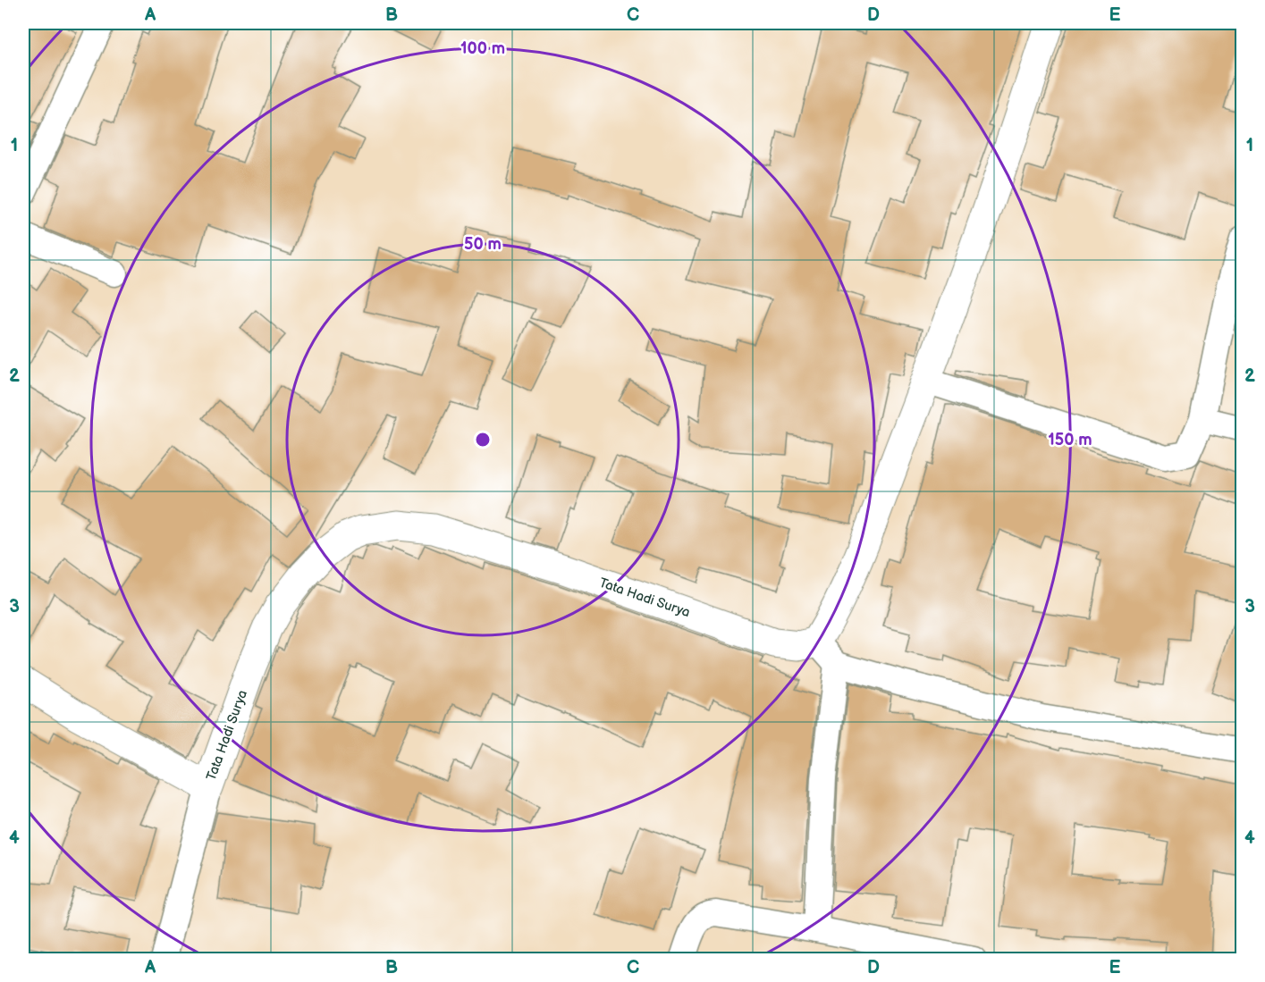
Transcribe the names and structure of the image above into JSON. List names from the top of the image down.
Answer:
{
  "streets": {
    "street": ["Tata Hadi Surya"]
  },
  "grid": {
    "columns": [
      "A",
      "B",
      "C",
      "D",
      "E"
    ],
    "rows": [
      "1",
      "2",
      "3",
      "4"
    ]
  },
  "rings": ["100 m", "50 m", "150 m"]
}
